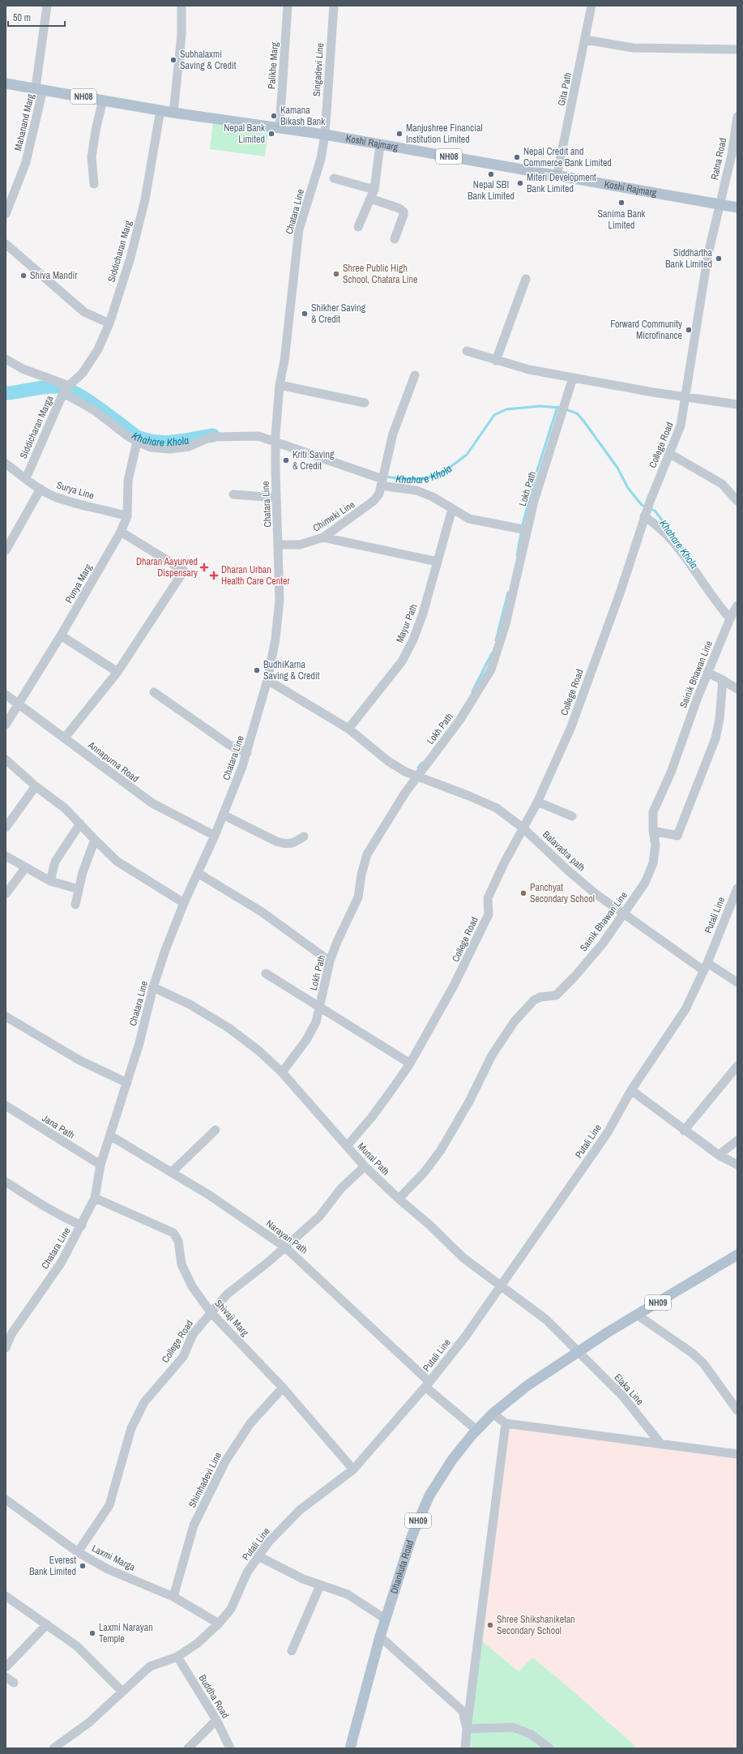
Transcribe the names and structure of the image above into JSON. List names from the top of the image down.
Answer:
{
  "streets": {
    "main road": [
      "NH08",
      "Koshi Rajmarg",
      "NH09",
      "Dhankuta Road"
    ],
    "street": [
      "Palikhe Marg",
      "Singadevi Line",
      "Gita Path",
      "Mahanand Marg",
      "Ratna Road",
      "Chatara Line",
      "Siddicharan Marg",
      "Siddicharan Marga",
      "College Road",
      "Lokh Path",
      "Surya Line",
      "Chimeki Line",
      "Punya Marg",
      "Mayur Path",
      "Sainik Bhawan Line",
      "Annapurna Road",
      "Balavadra path",
      "Putali Line",
      "Jana Path",
      "Munal Path",
      "Narayan Path",
      "Shivaji Marg",
      "Elaka Line",
      "Shimhadevi Line",
      "Laxmi Marga",
      "Buddha Road"
    ]
  },
  "crossings": [
    ["Palikhe Marg", "Koshi Rajmarg"],
    ["Singadevi Line", "Koshi Rajmarg"],
    ["Singadevi Line", "Chatara Line"],
    ["Gita Path", "Koshi Rajmarg"],
    ["Mahanand Marg", "Koshi Rajmarg"],
    ["Koshi Rajmarg", "Ratna Road"],
    ["Koshi Rajmarg", "Chatara Line"],
    ["Koshi Rajmarg", "Siddicharan Marg"],
    ["Koshi Rajmarg", "College Road"],
    ["Ratna Road", "College Road"],
    ["Chatara Line", "Chimeki Line"],
    ["Chatara Line", "Annapurna Road"],
    ["Chatara Line", "Balavadra path"],
    ["Chatara Line", "Jana Path"],
    ["Chatara Line", "Munal Path"],
    ["Chatara Line", "Narayan Path"],
    ["Chatara Line", "Shivaji Marg"],
    ["Siddicharan Marg", "Siddicharan Marga"],
    ["Siddicharan Marga", "Surya Line"],
    ["College Road", "Balavadra path"],
    ["College Road", "Munal Path"],
    ["College Road", "Narayan Path"],
    ["College Road", "Shivaji Marg"],
    ["College Road", "Laxmi Marga"],
    ["Lokh Path", "Balavadra path"],
    ["Lokh Path", "Munal Path"],
    ["Surya Line", "Punya Marg"],
    ["Punya Marg", "Annapurna Road"],
    ["Mayur Path", "Balavadra path"],
    ["Sainik Bhawan Line", "Balavadra path"],
    ["Sainik Bhawan Line", "Munal Path"],
    ["Balavadra path", "Putali Line"],
    ["Putali Line", "Munal Path"],
    ["Putali Line", "Narayan Path"],
    ["Putali Line", "Shivaji Marg"],
    ["Putali Line", "Laxmi Marga"],
    ["Putali Line", "Buddha Road"],
    ["Munal Path", "NH09"],
    ["Munal Path", "Elaka Line"],
    ["Munal Path", "Dhankuta Road"],
    ["Narayan Path", "Dhankuta Road"],
    ["NH09", "Elaka Line"],
    ["NH09", "Dhankuta Road"],
    ["Shivaji Marg", "Shimhadevi Line"],
    ["Elaka Line", "Dhankuta Road"],
    ["Shimhadevi Line", "Laxmi Marga"]
  ],
  "water": ["Khahare Khola"],
  "places": {
    "other": [
      "Subhalaxmi Saving & Credit",
      "Kamana Bikash Bank",
      "Nepal Bank Limited",
      "Manjushree Financial Institution Limited",
      "Nepal Credit and Commerce Bank Limited",
      "Nepal SBI Bank Limited",
      "Miteri Development Bank Limited",
      "Sanima Bank Limited",
      "Siddhartha Bank Limited",
      "Shree Public High School, Chatara Line",
      "Shiva Mandir",
      "Shikher Saving & Credit",
      "Forward Community Microfinance",
      "Kriti Saving & Credit",
      "BudhiKarna Saving & Credit",
      "Panchyat Secondary School",
      "Everest Bank Limited",
      "Shree Shikshaniketan Secondary School",
      "Laxmi Narayan Temple"
    ],
    "health": ["Dharan Aayurved Dispensary", "Dharan Urban Health Care Center"]
  },
  "scale_bar": "50 m"
}
